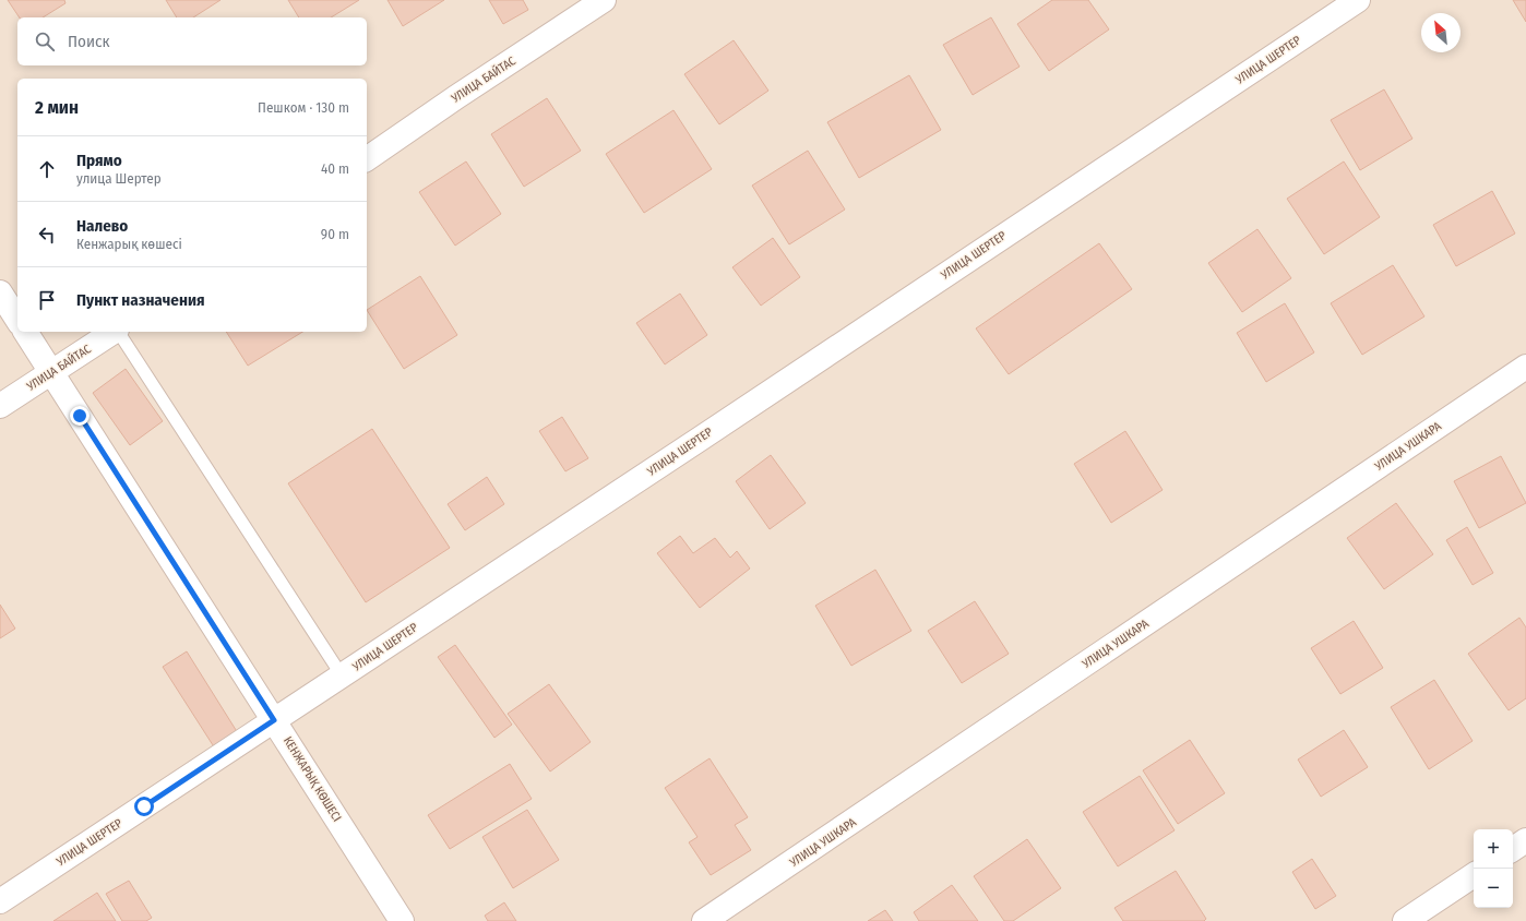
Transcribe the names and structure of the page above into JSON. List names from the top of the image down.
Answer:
{
  "streets": {
    "street": [
      "УЛИЦА ШЕРТЕР",
      "УЛИЦА БАЙТАС",
      "УЛИЦА УШКАРА",
      "КЕНЖАРЫҚ КӨШЕСІ"
    ]
  },
  "crossings": [
    ["УЛИЦА ШЕРТЕР", "КЕНЖАРЫҚ КӨШЕСІ"],
    ["УЛИЦА БАЙТАС", "КЕНЖАРЫҚ КӨШЕСІ"]
  ],
  "north": "top left",
  "page": {
    "search": "Поиск",
    "heading": ["2 мин", "Пешком · 130 m"],
    "list": [
      ["Прямо", "улица Шертер", "40 m"],
      ["Налево", "Кенжарық көшесі", "90 m"],
      "Пункт назначения"
    ],
    "map_buttons": ["+", "−"]
  }
}
